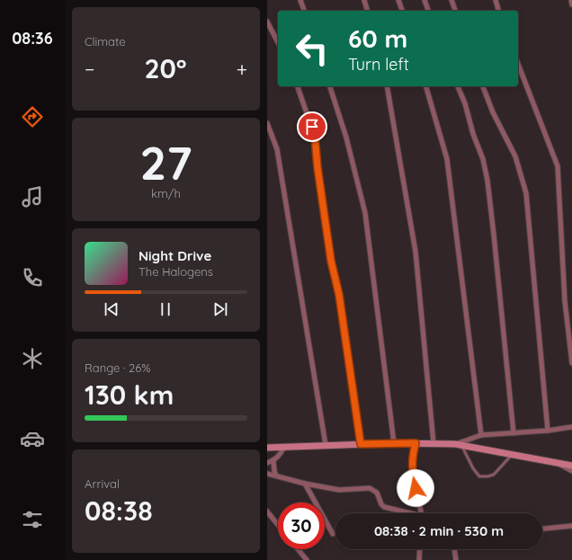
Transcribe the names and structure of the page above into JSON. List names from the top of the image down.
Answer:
{
  "page": {
    "tabs": "08:36",
    "tile": [
      "Climate",
      ["27", "km/h"],
      ["Range · 26%", "130 km"],
      ["Arrival", "08:38"]
    ],
    "turn": ["60 m", "Turn left"],
    "heat": ["−", "20°", "+"],
    "song": ["Night Drive", "The Halogens"],
    "limit": "30",
    "trip": "08:38 · 2 min · 530 m"
  }
}
